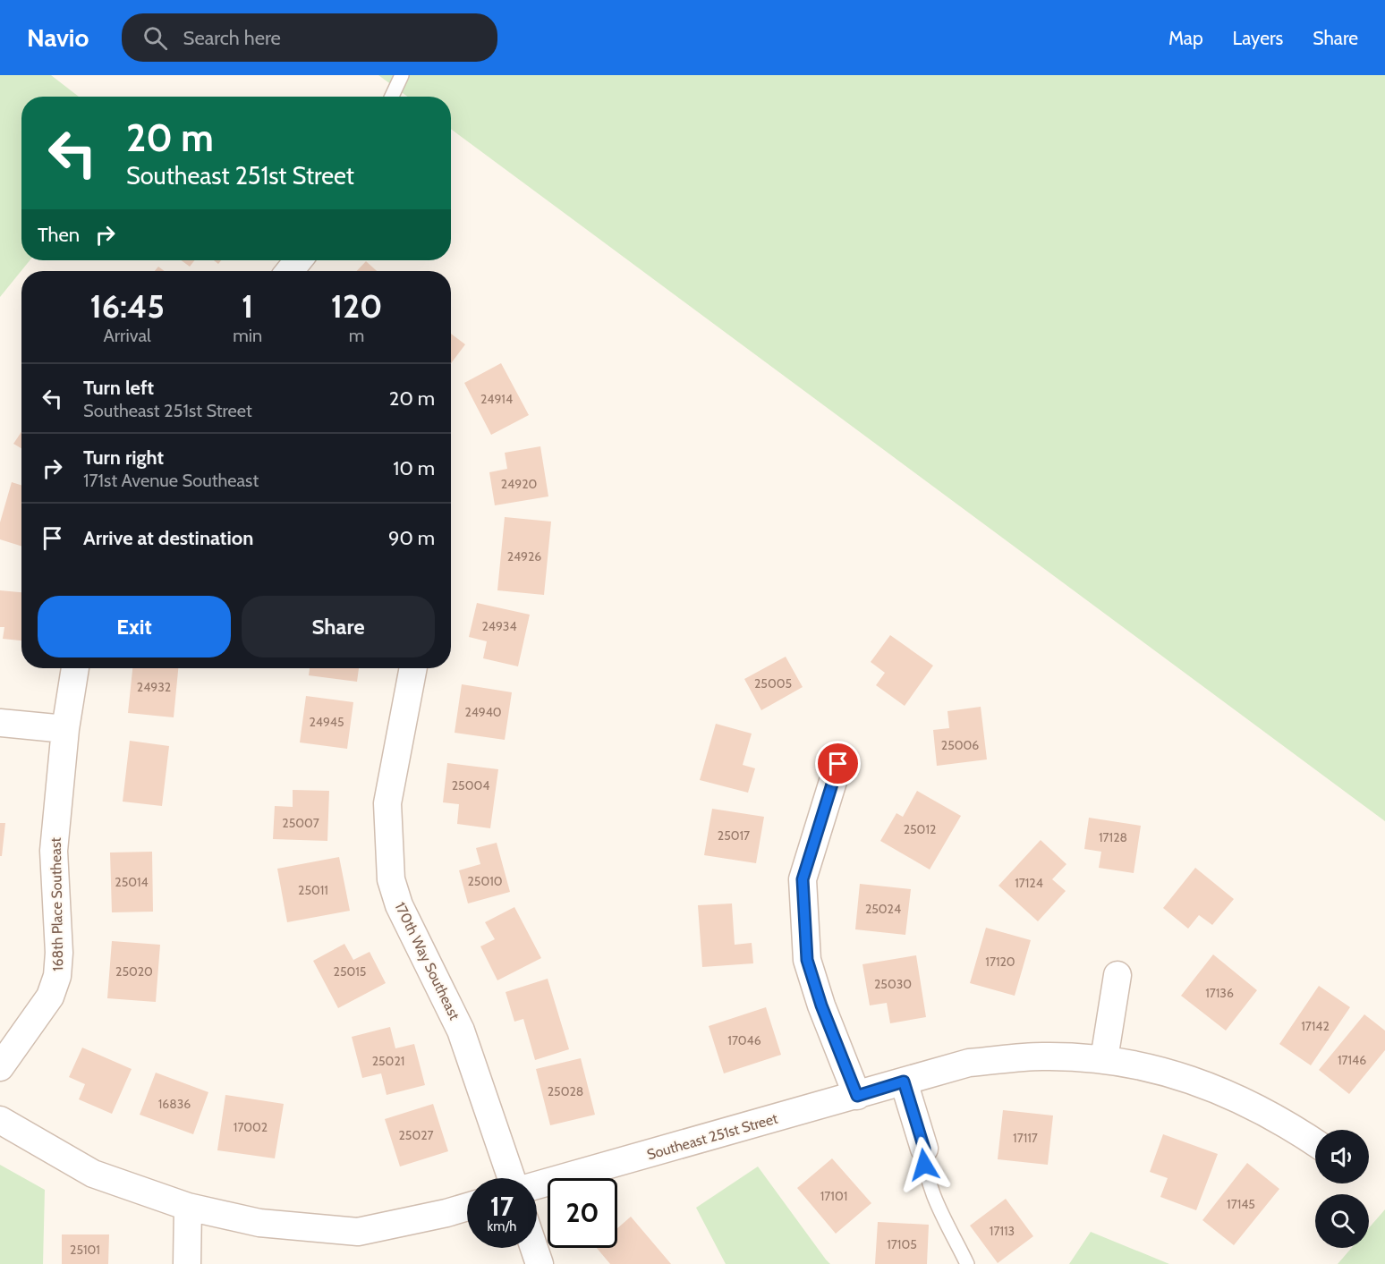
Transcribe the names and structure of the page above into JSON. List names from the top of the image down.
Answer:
{
  "streets": {
    "street": ["168th Place Southeast", "170th Way Southeast", "Southeast 251st Street"]
  },
  "house_numbers": [
    "24914",
    "24920",
    "24926",
    "24934",
    "25005",
    "24932",
    "24940",
    "24945",
    "25006",
    "25004",
    "25007",
    "25012",
    "25017",
    "17128",
    "25010",
    "25014",
    "17124",
    "25011",
    "25024",
    "17120",
    "25020",
    "25015",
    "25030",
    "17136",
    "17142",
    "17046",
    "17146",
    "25021",
    "25028",
    "16836",
    "17002",
    "25027",
    "17117",
    "17101",
    "17145",
    "17113",
    "17105",
    "25101"
  ],
  "page": {
    "header": "Navio",
    "search": "Search here",
    "nav": ["Map", "Layers", "Share"],
    "turn": ["20 m", "Southeast 251st Street"],
    "then": "Then",
    "eta": [
      "16:45",
      "Arrival",
      "1",
      "min",
      "120",
      "m"
    ],
    "list": [
      {
        "name": "Turn left",
        "note": "Southeast 251st Street",
        "value": "20 m"
      },
      {
        "name": "Turn right",
        "note": "171st Avenue Southeast",
        "value": "10 m"
      },
      {
        "name": "Arrive at destination",
        "value": "90 m"
      }
    ],
    "buttons": ["Exit", "Share"],
    "speed": "17 km/h",
    "limit": "20"
  }
}
